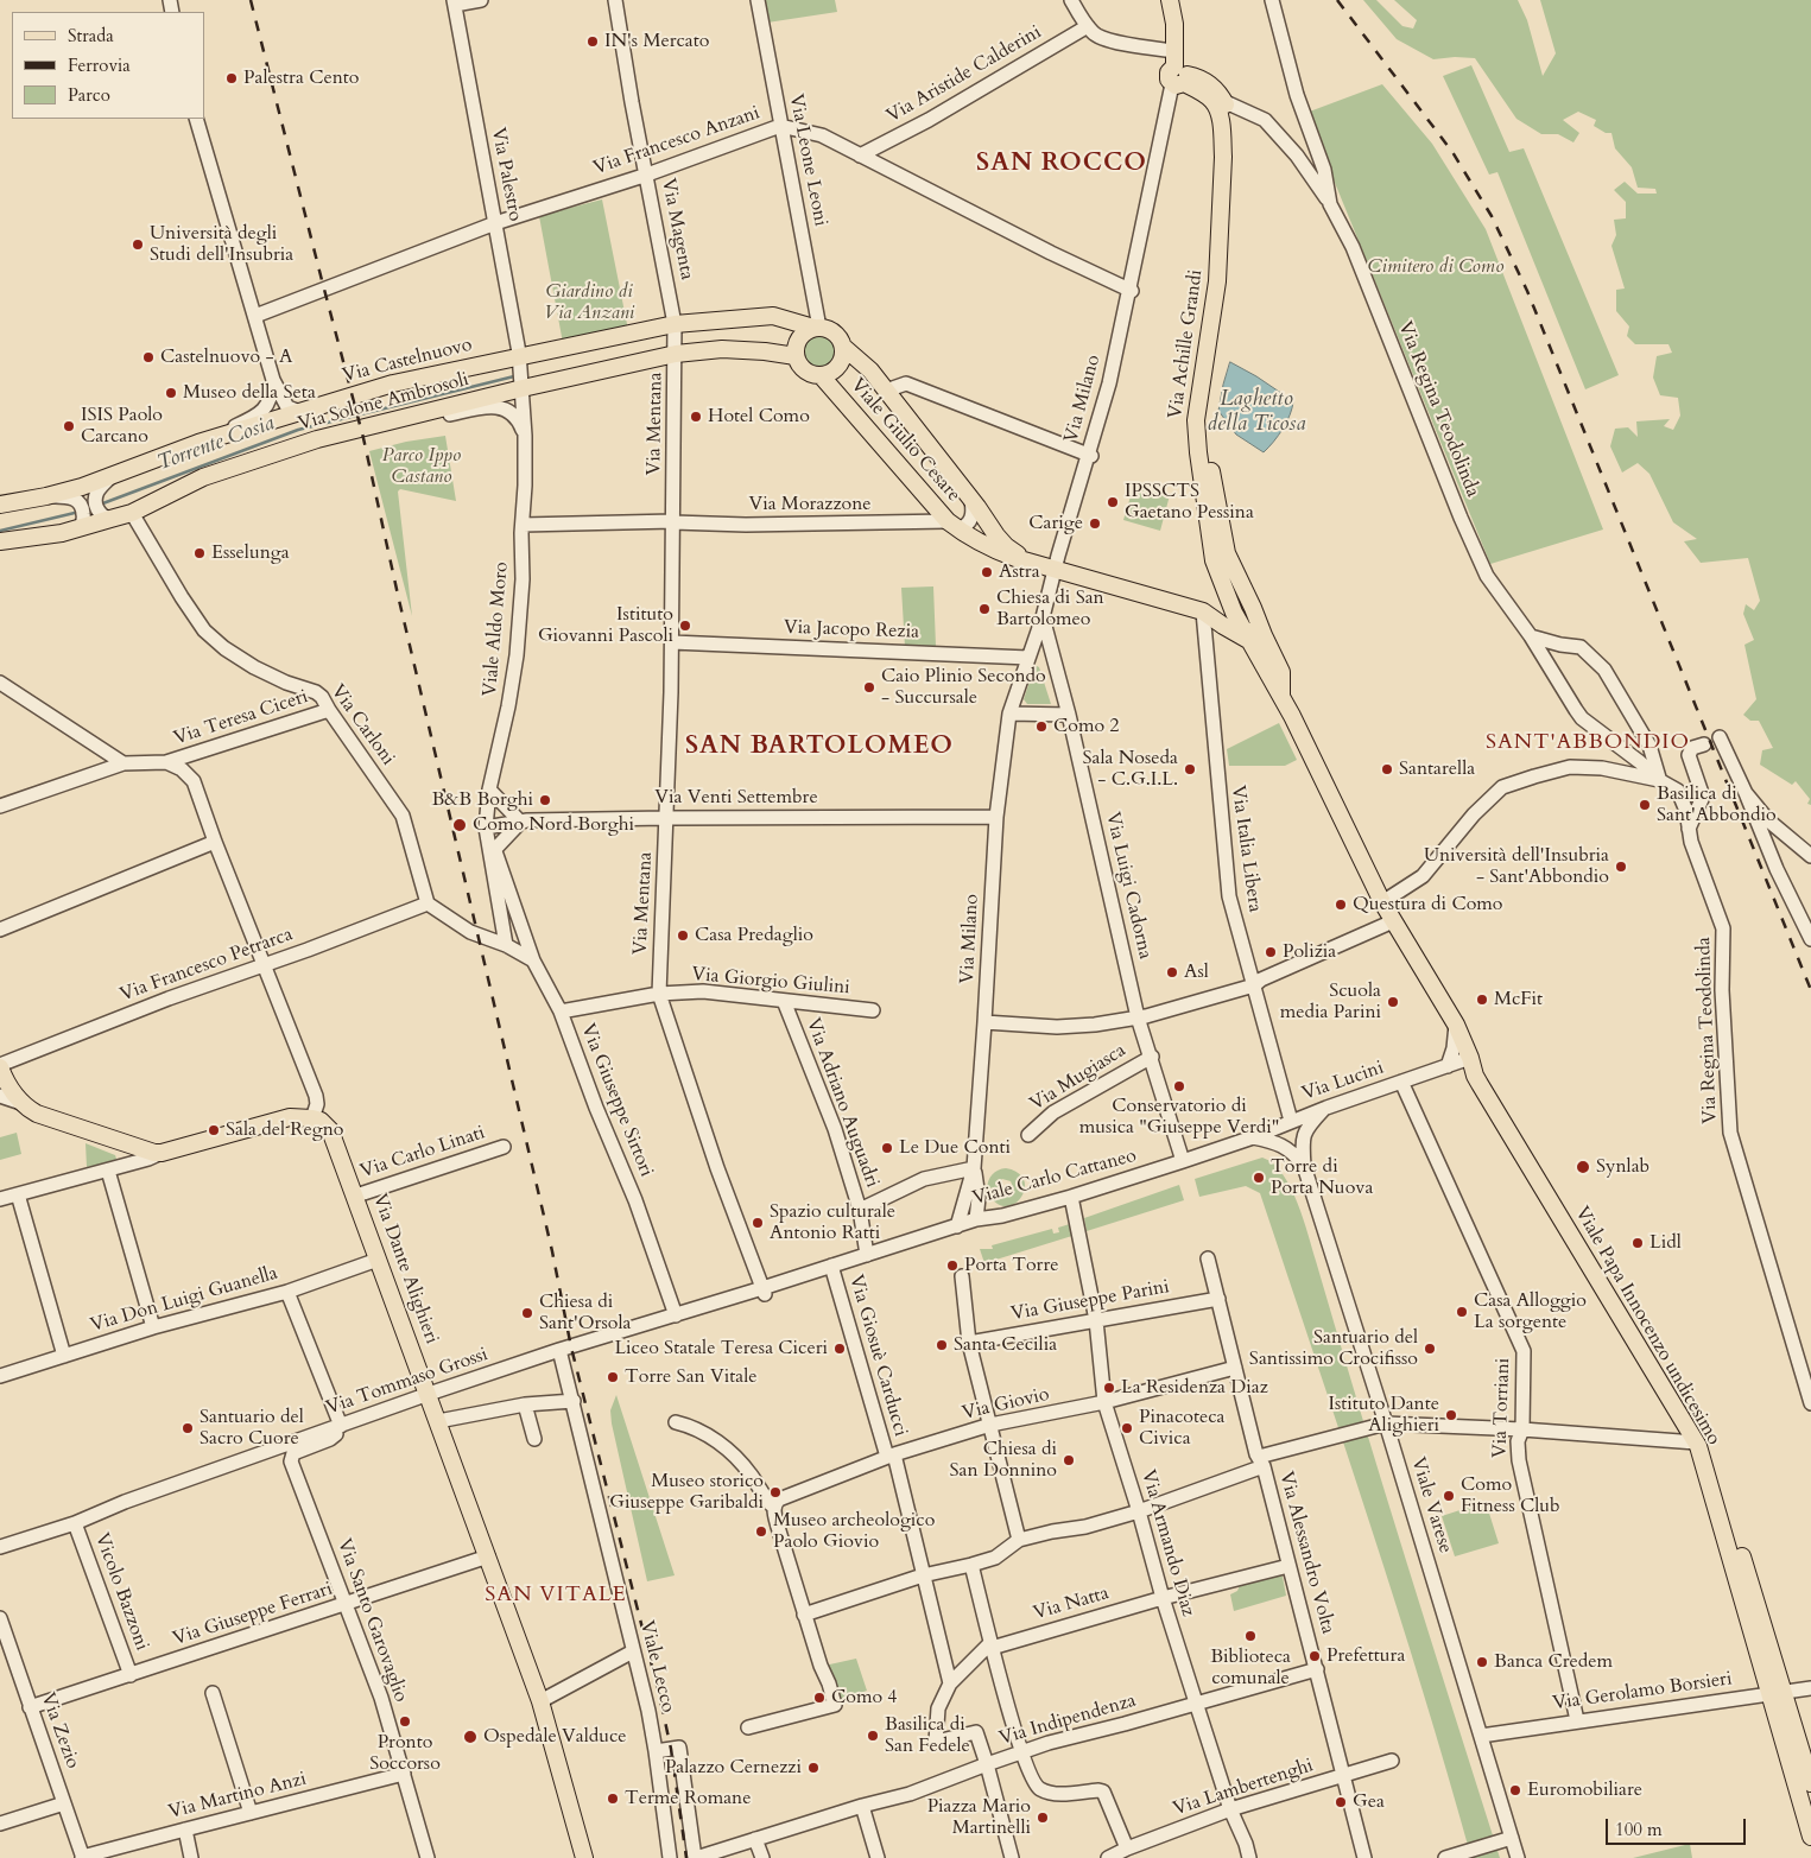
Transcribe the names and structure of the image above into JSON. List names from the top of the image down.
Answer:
{
  "streets": {
    "main road": [
      "Via Achille Grandi",
      "Via Castelnuovo",
      "Via Solone Ambrosoli",
      "Viale Giulio Cesare",
      "Via Dante Alighieri",
      "Viale Papa Innocenzo undicesimo"
    ],
    "street": [
      "Via Aristide Calderini",
      "Via Francesco Anzani",
      "Via Leone Leoni",
      "Via Palestro",
      "Via Magenta",
      "Via Milano",
      "Via Regina Teodolinda",
      "Via Mentana",
      "Via Morazzone",
      "Viale Aldo Moro",
      "Via Jacopo Rezia",
      "Via Teresa Ciceri",
      "Via Carloni",
      "Via Venti Settembre",
      "Via Italia Libera",
      "Via Luigi Cadorna",
      "Via Francesco Petrarca",
      "Via Giorgio Giulini",
      "Via Mugiasca",
      "Via Lucini",
      "Via Giuseppe Sirtori",
      "Via Adriano Auguadri",
      "Via Carlo Linati",
      "Viale Carlo Cattaneo",
      "Via Don Luigi Guanella",
      "Via Giuseppe Parini",
      "Via Giosuè Carducci",
      "Via Tommaso Grossi",
      "Via Giovio",
      "Via Torriani",
      "Viale Varese",
      "Via Armando Diaz",
      "Via Alessandro Volta",
      "Vicolo Bazzoni",
      "Via Natta",
      "Via Giuseppe Ferrari",
      "Via Santo Garovaglio",
      "Viale Lecco",
      "Via Gerolamo Borsieri",
      "Via Indipendenza",
      "Via Zezio",
      "Via Lambertenghi",
      "Via Martino Anzi"
    ]
  },
  "crossings": [
    ["Via Aristide Calderini", "Via Francesco Anzani"],
    ["Via Francesco Anzani", "Via Leone Leoni"],
    ["Via Francesco Anzani", "Via Palestro"],
    ["Via Francesco Anzani", "Via Magenta"],
    ["Via Francesco Anzani", "Via Milano"],
    ["Via Leone Leoni", "Viale Giulio Cesare"],
    ["Via Palestro", "Via Castelnuovo"],
    ["Via Palestro", "Via Solone Ambrosoli"],
    ["Via Palestro", "Viale Aldo Moro"],
    ["Via Achille Grandi", "Via Milano"],
    ["Via Achille Grandi", "Viale Giulio Cesare"],
    ["Via Achille Grandi", "Viale Papa Innocenzo undicesimo"],
    ["Via Milano", "Viale Giulio Cesare"],
    ["Via Milano", "Via Jacopo Rezia"],
    ["Via Milano", "Via Venti Settembre"],
    ["Via Milano", "Via Luigi Cadorna"],
    ["Via Milano", "Viale Carlo Cattaneo"],
    ["Via Solone Ambrosoli", "Via Mentana"],
    ["Via Solone Ambrosoli", "Viale Aldo Moro"],
    ["Via Solone Ambrosoli", "Via Carloni"],
    ["Via Mentana", "Via Morazzone"],
    ["Via Mentana", "Via Jacopo Rezia"],
    ["Via Mentana", "Via Venti Settembre"],
    ["Via Mentana", "Via Giorgio Giulini"],
    ["Via Mentana", "Viale Carlo Cattaneo"],
    ["Viale Giulio Cesare", "Via Morazzone"],
    ["Viale Giulio Cesare", "Via Italia Libera"],
    ["Viale Giulio Cesare", "Viale Papa Innocenzo undicesimo"],
    ["Via Morazzone", "Viale Aldo Moro"],
    ["Viale Aldo Moro", "Via Venti Settembre"],
    ["Via Teresa Ciceri", "Via Carloni"],
    ["Via Carloni", "Via Francesco Petrarca"],
    ["Via Venti Settembre", "Via Giuseppe Sirtori"],
    ["Via Italia Libera", "Via Lucini"],
    ["Via Luigi Cadorna", "Via Mugiasca"],
    ["Via Luigi Cadorna", "Viale Carlo Cattaneo"],
    ["Via Giorgio Giulini", "Via Giuseppe Sirtori"],
    ["Via Giorgio Giulini", "Via Adriano Auguadri"],
    ["Via Lucini", "Viale Carlo Cattaneo"],
    ["Via Lucini", "Viale Papa Innocenzo undicesimo"],
    ["Via Lucini", "Via Torriani"],
    ["Via Lucini", "Viale Varese"],
    ["Via Giuseppe Sirtori", "Viale Carlo Cattaneo"],
    ["Via Giuseppe Sirtori", "Via Tommaso Grossi"],
    ["Via Adriano Auguadri", "Viale Carlo Cattaneo"],
    ["Via Carlo Linati", "Via Dante Alighieri"],
    ["Viale Carlo Cattaneo", "Via Giosuè Carducci"],
    ["Viale Carlo Cattaneo", "Via Tommaso Grossi"],
    ["Viale Carlo Cattaneo", "Via Armando Diaz"],
    ["Via Dante Alighieri", "Via Don Luigi Guanella"],
    ["Via Dante Alighieri", "Via Tommaso Grossi"],
    ["Via Dante Alighieri", "Via Giuseppe Ferrari"],
    ["Via Giuseppe Parini", "Via Armando Diaz"],
    ["Via Giuseppe Parini", "Via Alessandro Volta"],
    ["Viale Papa Innocenzo undicesimo", "Via Gerolamo Borsieri"],
    ["Via Giosuè Carducci", "Via Giovio"],
    ["Via Giosuè Carducci", "Via Natta"],
    ["Via Tommaso Grossi", "Vicolo Bazzoni"],
    ["Via Tommaso Grossi", "Via Santo Garovaglio"],
    ["Via Tommaso Grossi", "Viale Lecco"],
    ["Via Giovio", "Via Armando Diaz"],
    ["Via Giovio", "Via Alessandro Volta"],
    ["Via Torriani", "Via Gerolamo Borsieri"],
    ["Viale Varese", "Via Gerolamo Borsieri"],
    ["Via Armando Diaz", "Via Natta"],
    ["Via Armando Diaz", "Via Indipendenza"],
    ["Via Armando Diaz", "Via Lambertenghi"],
    ["Via Alessandro Volta", "Via Natta"],
    ["Via Alessandro Volta", "Via Indipendenza"],
    ["Via Alessandro Volta", "Via Lambertenghi"],
    ["Vicolo Bazzoni", "Via Giuseppe Ferrari"],
    ["Via Giuseppe Ferrari", "Via Santo Garovaglio"],
    ["Via Giuseppe Ferrari", "Via Zezio"],
    ["Via Santo Garovaglio", "Via Martino Anzi"],
    ["Via Zezio", "Via Martino Anzi"]
  ],
  "districts": [
    "SAN ROCCO",
    "SANT'ABBONDIO",
    "SAN BARTOLOMEO",
    "SAN VITALE"
  ],
  "water": ["Laghetto della Ticosa", "Torrente Cosia"],
  "parks": ["Cimitero di Como", "Giardino di Via Anzani", "Parco Ippo Castano"],
  "places": [
    "IN's Mercato",
    "Palestra Cento",
    "Università degli Studi dell'Insubria",
    "Castelnuovo - A",
    "Museo della Seta",
    "Hotel Como",
    "ISIS Paolo Carcano",
    "IPSSCTS Gaetano Pessina",
    "Carige",
    "Esselunga",
    "Astra",
    "Chiesa di San Bartolomeo",
    "Istituto Giovanni Pascoli",
    "Caio Plinio Secondo - Succursale",
    "Como 2",
    "Sala Noseda - C.G.I.L.",
    "Santarella",
    "B&B Borghi",
    "Basilica di Sant'Abbondio",
    "Como Nord Borghi",
    "Università dell'Insubria - Sant'Abbondio",
    "Questura di Como",
    "Casa Predaglio",
    "Polizia",
    "Asl",
    "McFit",
    "Scuola media Parini",
    "Conservatorio di musica \"Giuseppe Verdi\"",
    "Sala del Regno",
    "Le Due Conti",
    "Synlab",
    "Torre di Porta Nuova",
    "Spazio culturale Antonio Ratti",
    "Lidl",
    "Porta Torre",
    "Casa Alloggio La sorgente",
    "Chiesa di Sant'Orsola",
    "Santa Cecilia",
    "Liceo Statale Teresa Ciceri",
    "Santuario del Santissimo Crocifisso",
    "Torre San Vitale",
    "La Residenza Diaz",
    "Istituto Dante Alighieri",
    "Santuario del Sacro Cuore",
    "Pinacoteca Civica",
    "Chiesa di San Donnino",
    "Museo storico Giuseppe Garibaldi",
    "Como Fitness Club",
    "Museo archeologico Paolo Giovio",
    "Biblioteca comunale",
    "Prefettura",
    "Banca Credem",
    "Como 4",
    "Pronto Soccorso",
    "Basilica di San Fedele",
    "Ospedale Valduce",
    "Palazzo Cernezzi",
    "Euromobiliare",
    "Terme Romane",
    "Gea",
    "Piazza Mario Martinelli"
  ],
  "legend": ["Strada", "Ferrovia", "Parco"],
  "scale_bar": "100 m"
}
